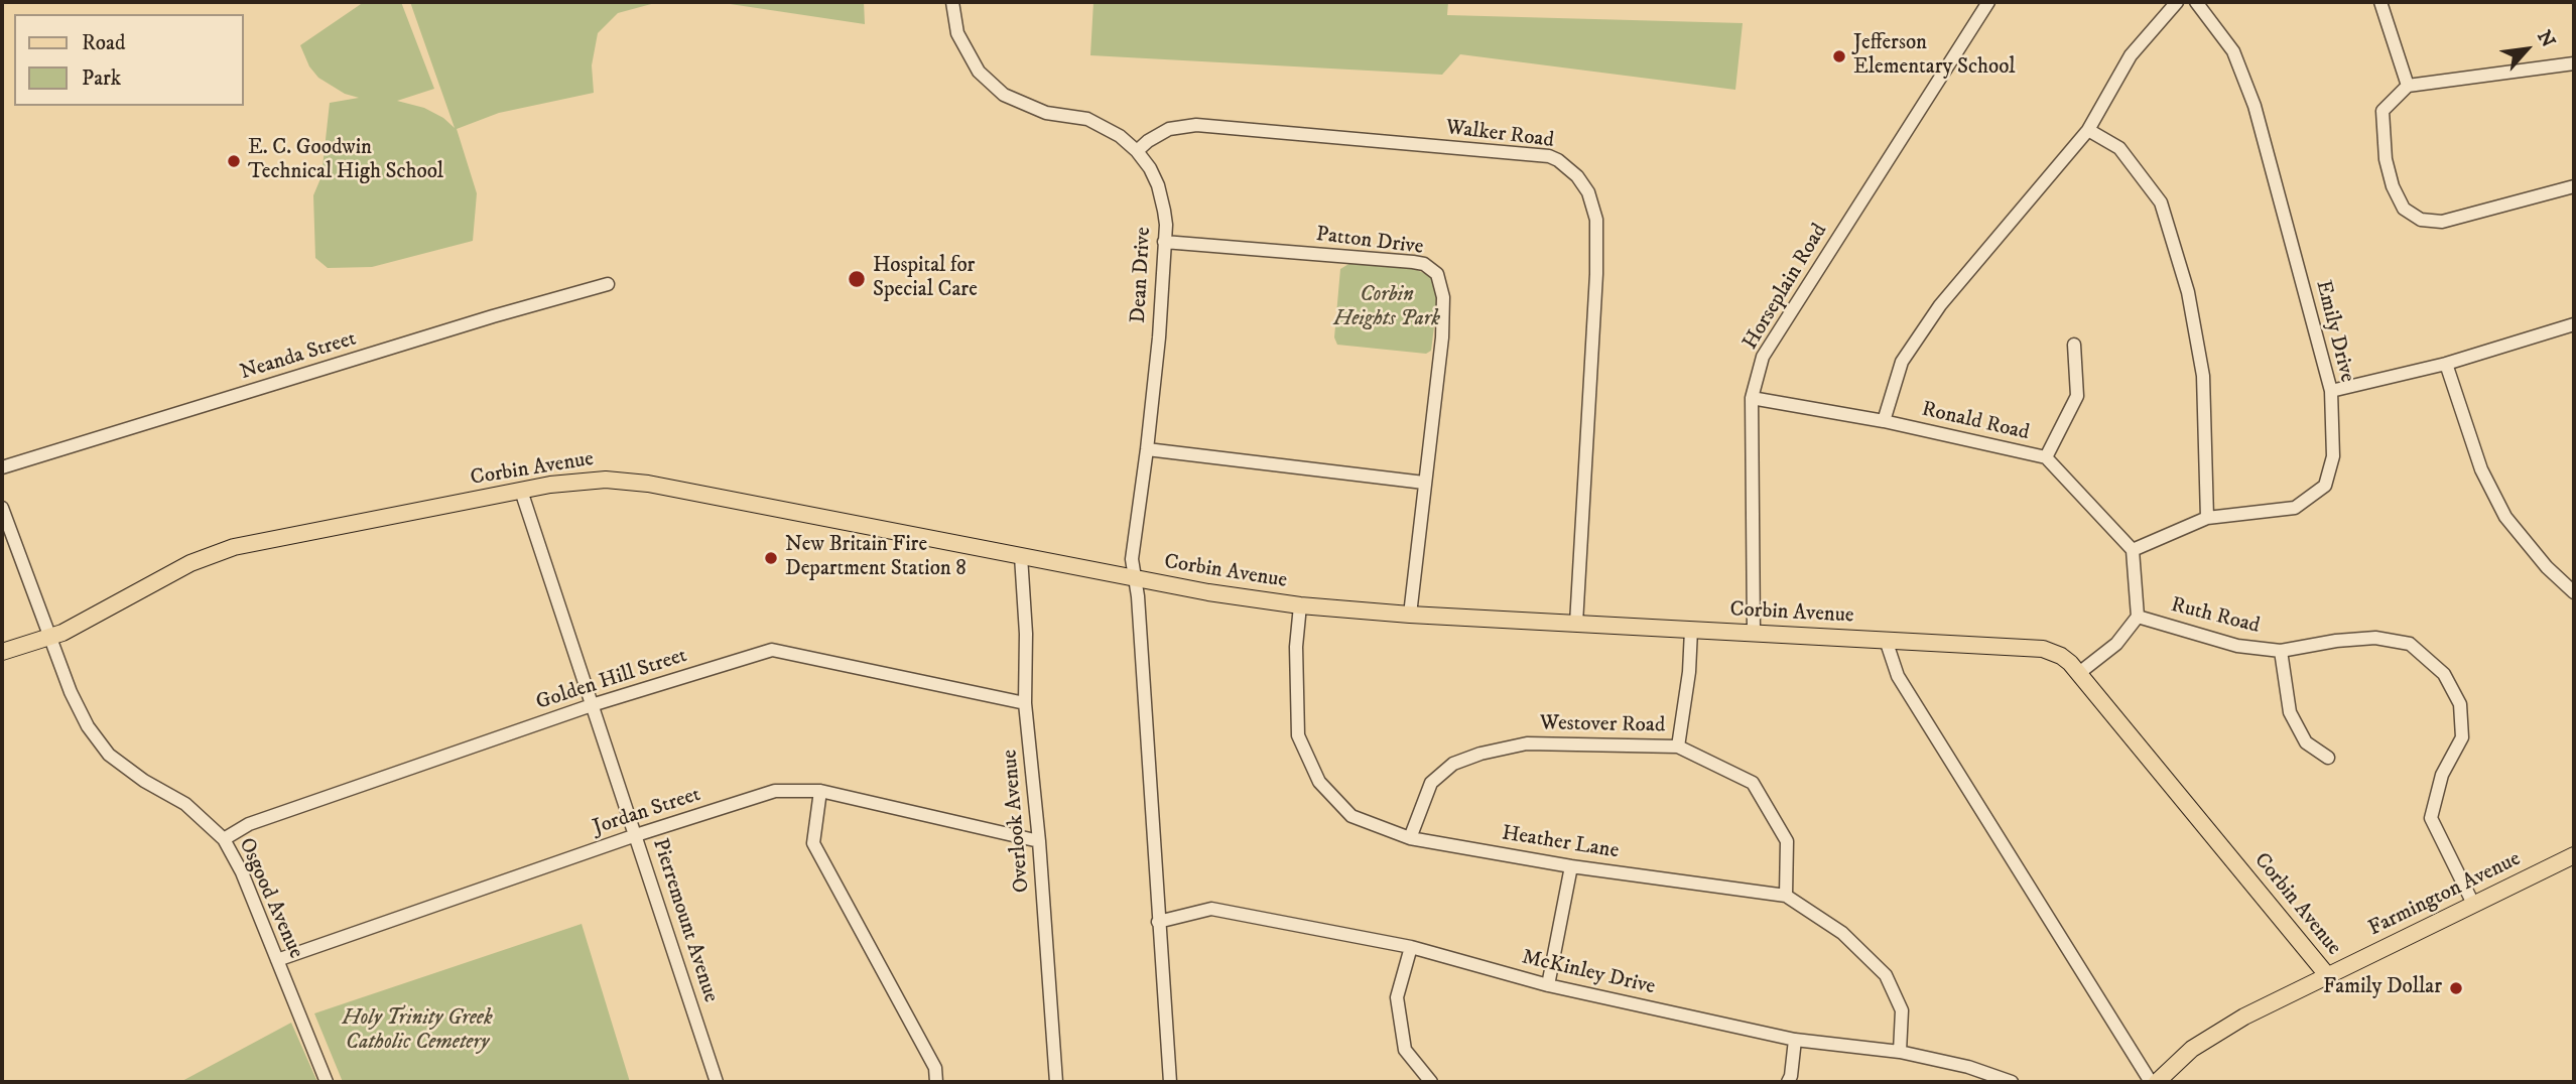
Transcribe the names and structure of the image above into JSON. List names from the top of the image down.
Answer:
{
  "streets": {
    "main road": ["Corbin Avenue", "Farmington Avenue"],
    "street": [
      "Walker Road",
      "Patton Drive",
      "Dean Drive",
      "Horseplain Road",
      "Emily Drive",
      "Neanda Street",
      "Ronald Road",
      "Ruth Road",
      "Golden Hill Street",
      "Westover Road",
      "Jordan Street",
      "Overlook Avenue",
      "Heather Lane",
      "Osgood Avenue",
      "Pierremount Avenue",
      "McKinley Drive"
    ]
  },
  "crossings": [
    ["Walker Road", "Dean Drive"],
    ["Walker Road", "Corbin Avenue"],
    ["Patton Drive", "Dean Drive"],
    ["Patton Drive", "Corbin Avenue"],
    ["Dean Drive", "Corbin Avenue"],
    ["Dean Drive", "McKinley Drive"],
    ["Horseplain Road", "Ronald Road"],
    ["Horseplain Road", "Corbin Avenue"],
    ["Emily Drive", "Ronald Road"],
    ["Corbin Avenue", "Overlook Avenue"],
    ["Corbin Avenue", "Heather Lane"],
    ["Corbin Avenue", "Farmington Avenue"],
    ["Corbin Avenue", "Osgood Avenue"],
    ["Corbin Avenue", "Pierremount Avenue"],
    ["Ruth Road", "Farmington Avenue"],
    ["Golden Hill Street", "Overlook Avenue"],
    ["Golden Hill Street", "Osgood Avenue"],
    ["Golden Hill Street", "Pierremount Avenue"],
    ["Westover Road", "Heather Lane"],
    ["Jordan Street", "Overlook Avenue"],
    ["Jordan Street", "Osgood Avenue"],
    ["Jordan Street", "Pierremount Avenue"],
    ["Heather Lane", "McKinley Drive"]
  ],
  "parks": ["Corbin Heights Park", "Holy Trinity Greek Catholic Cemetery"],
  "places": [
    "Jefferson Elementary School",
    "E. C. Goodwin Technical High School",
    "Hospital for Special Care",
    "New Britain Fire Department Station 8",
    "Family Dollar"
  ],
  "legend": ["Road", "Park"],
  "north": "top right"
}
